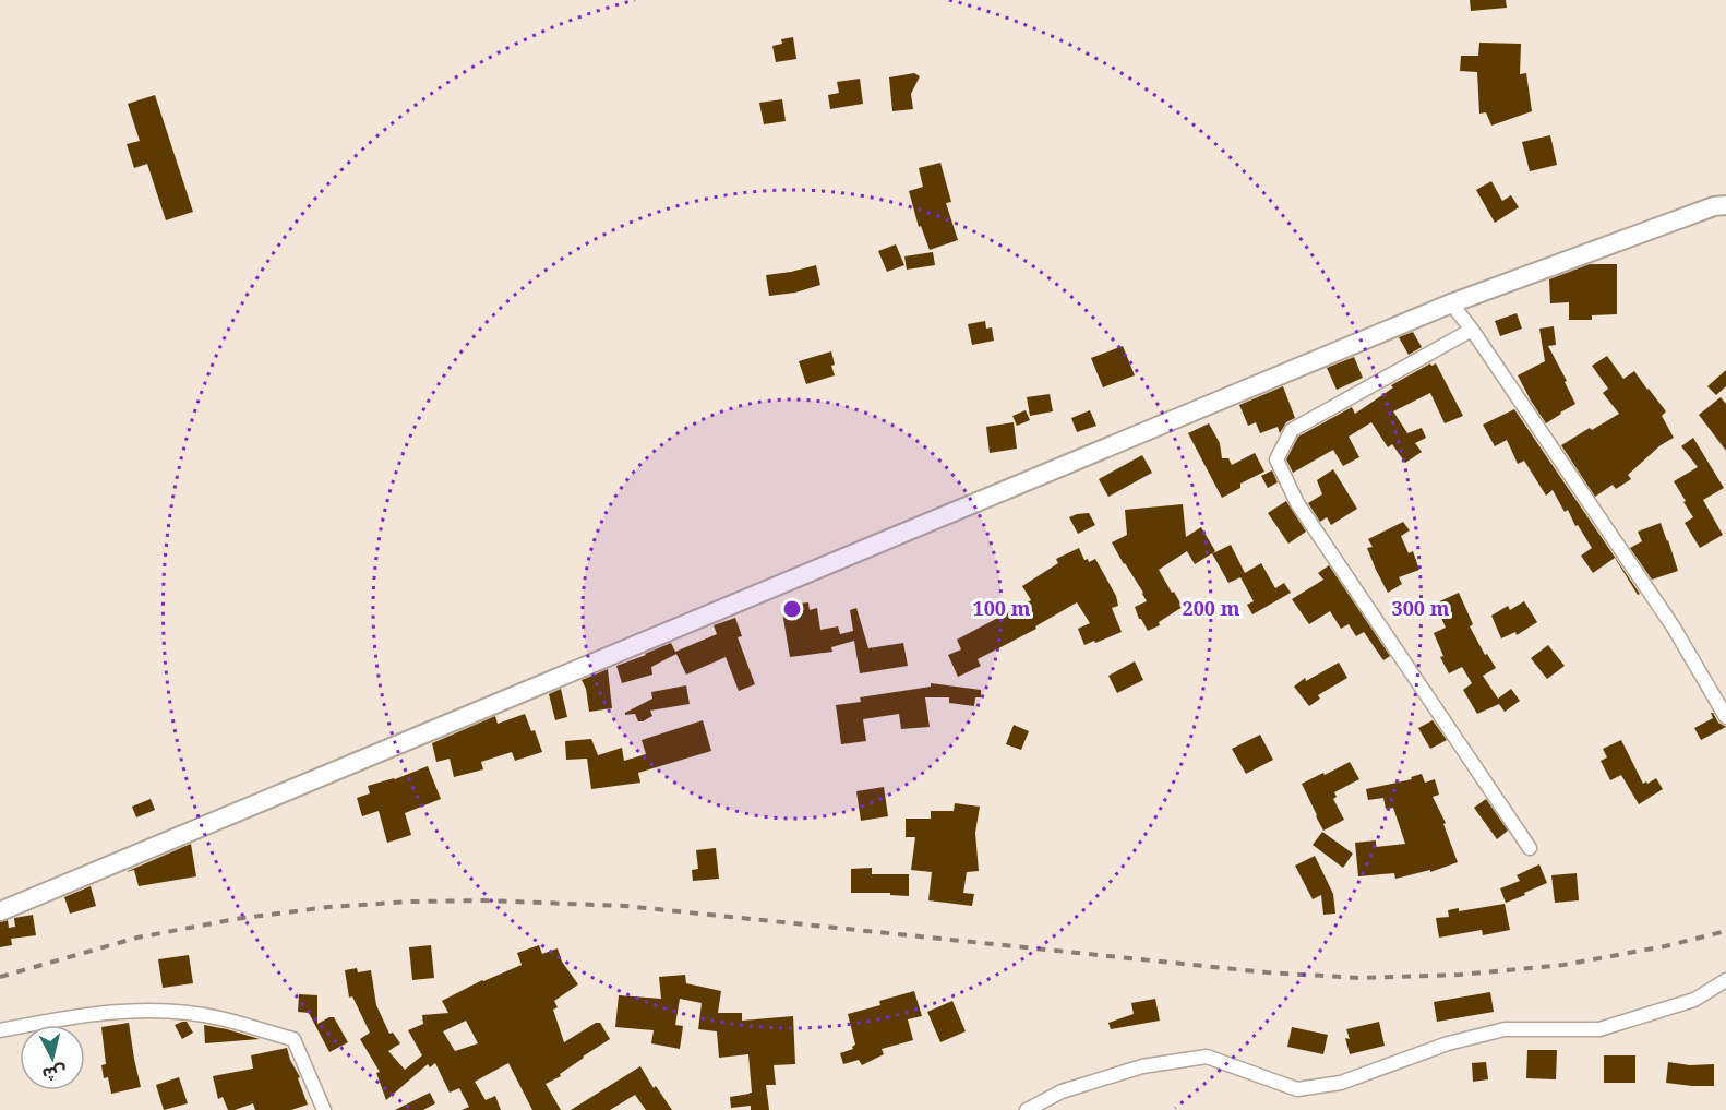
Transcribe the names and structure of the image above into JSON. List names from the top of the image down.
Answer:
{
  "north": "bottom",
  "rings": ["100 m", "200 m", "300 m"]
}
